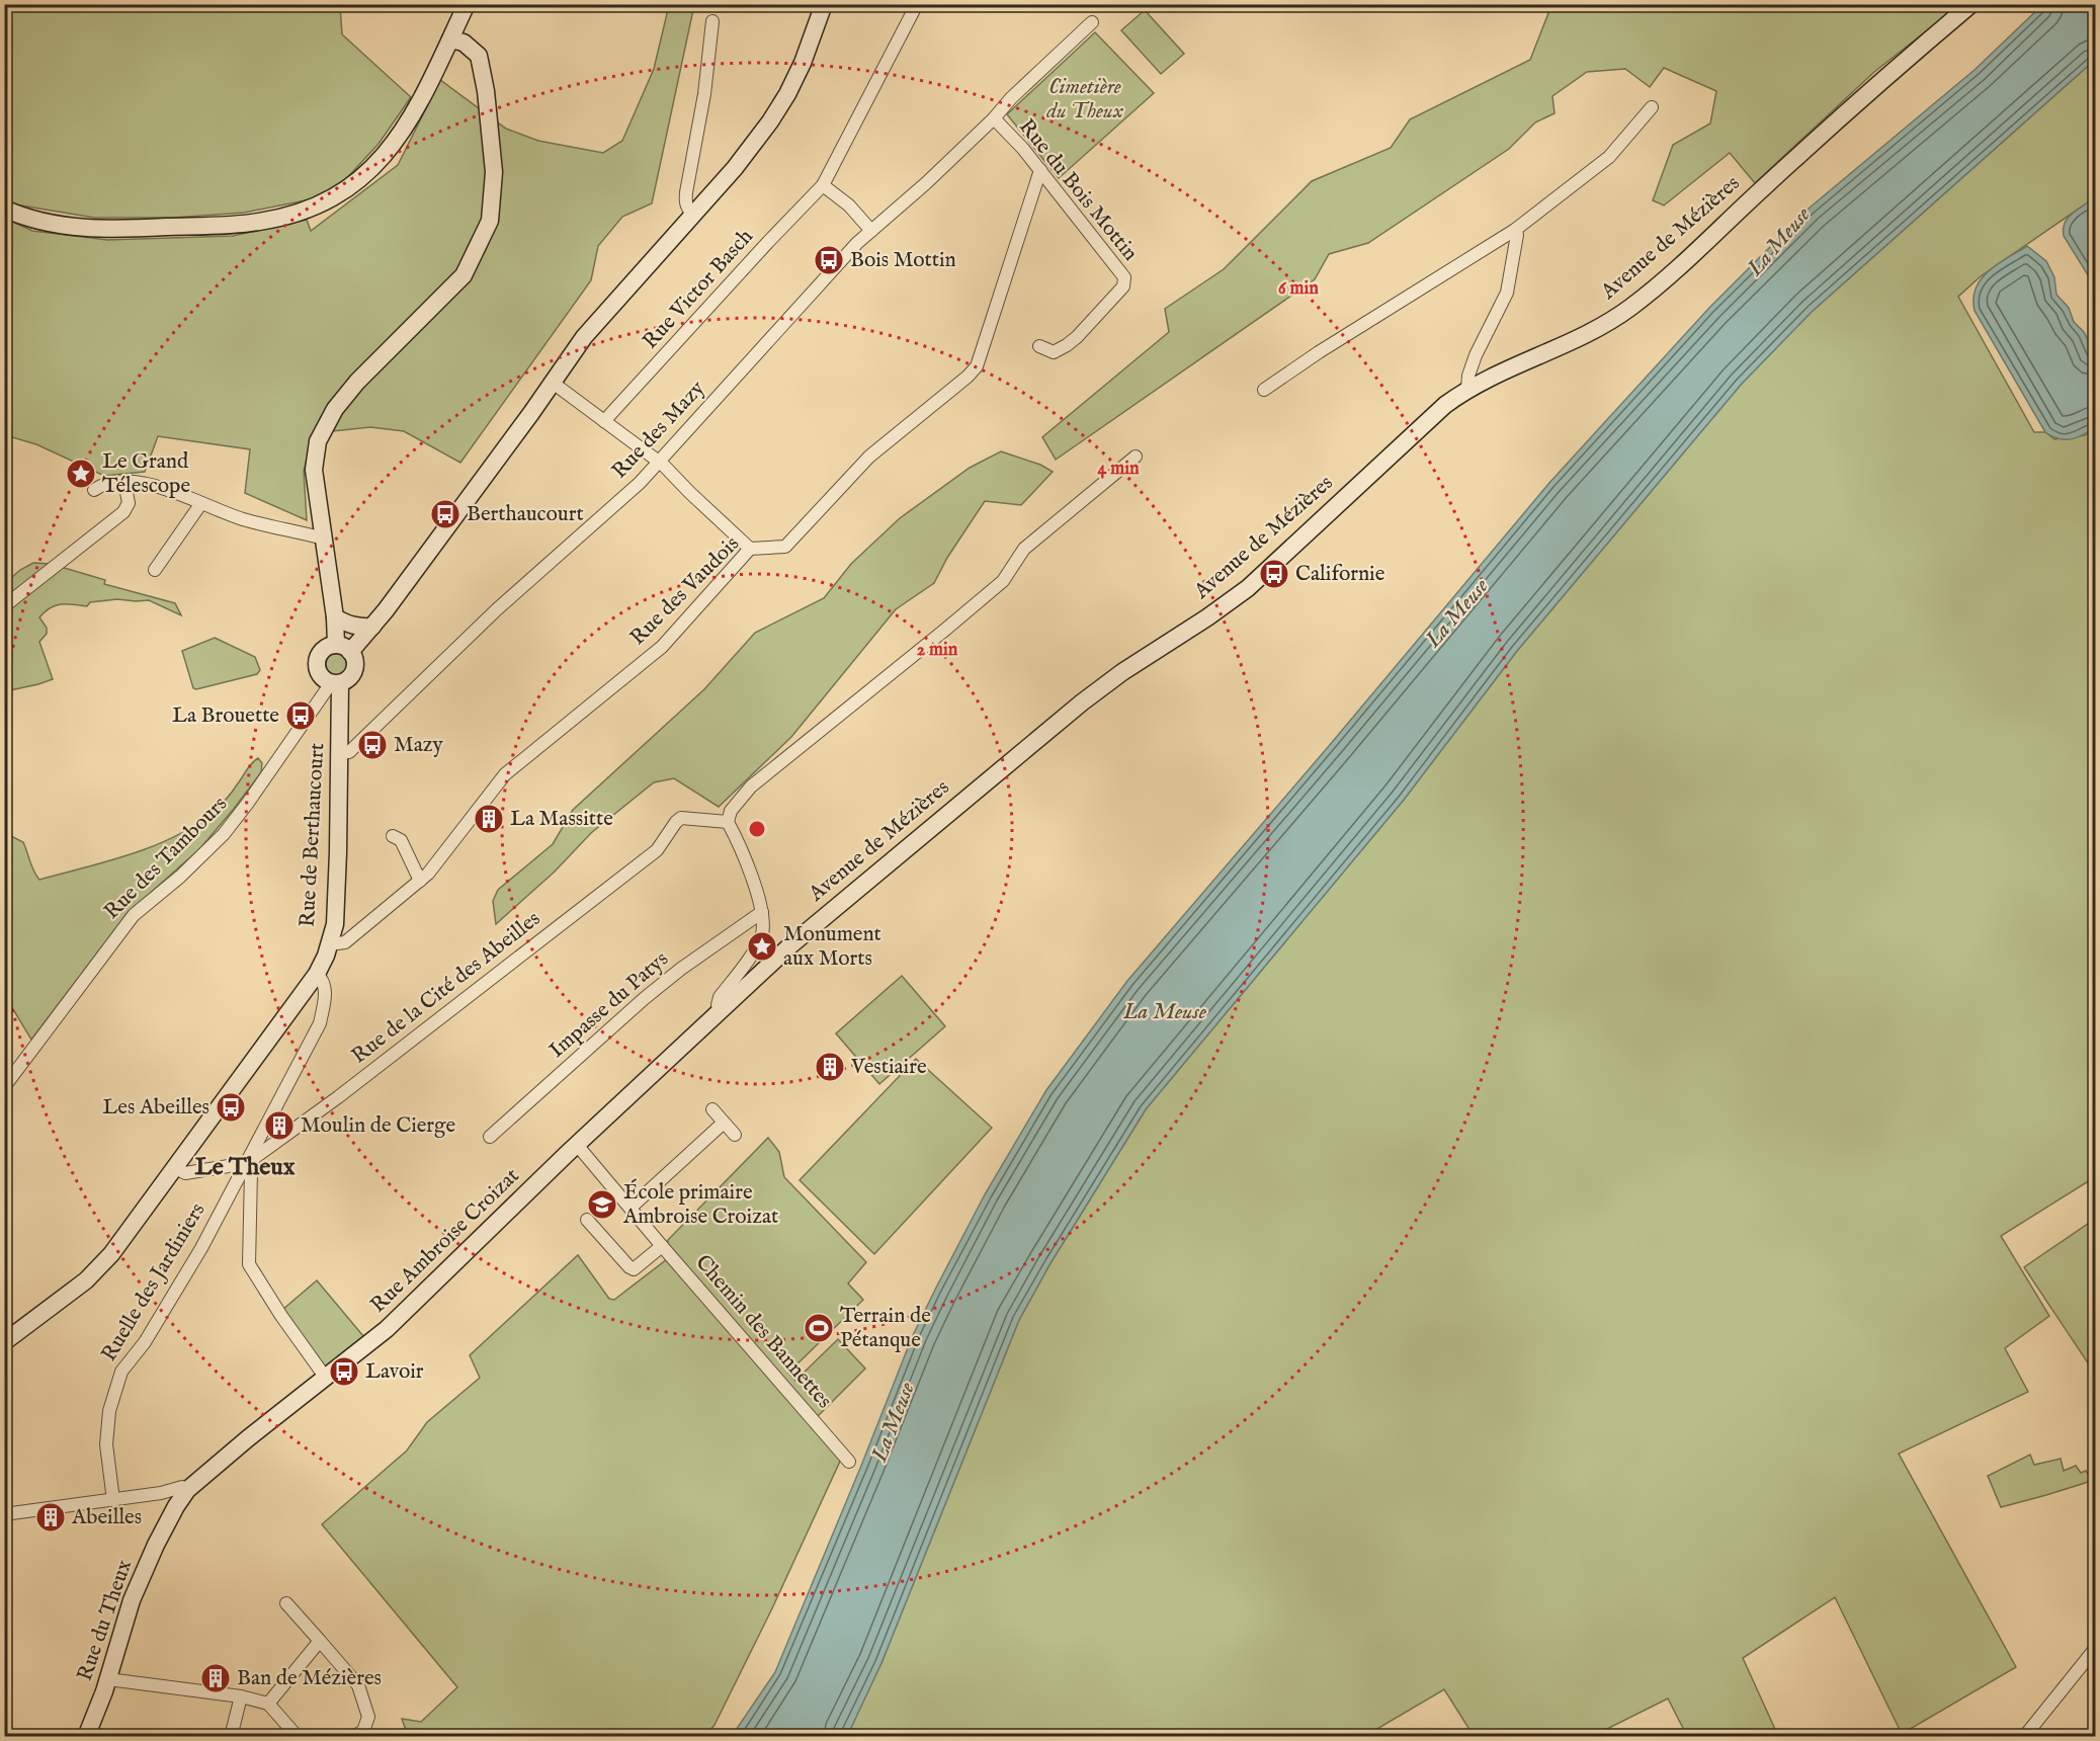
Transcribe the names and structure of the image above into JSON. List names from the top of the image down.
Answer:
{
  "streets": {
    "main road": [
      "Avenue de Mézières",
      "Rue de Berthaucourt",
      "Rue Ambroise Croizat",
      "Rue du Theux"
    ],
    "street": [
      "Rue du Bois Mottin",
      "Rue Victor Basch",
      "Rue des Mazy",
      "Rue des Vaudois",
      "Rue des Tambours",
      "Rue de la Cité des Abeilles",
      "Impasse du Patys",
      "Ruelle des Jardiniers",
      "Chemin des Bannettes"
    ]
  },
  "crossings": [
    ["Rue du Bois Mottin", "Rue des Mazy"],
    ["Rue du Bois Mottin", "Rue des Vaudois"],
    ["Avenue de Mézières", "Rue Ambroise Croizat"],
    ["Rue des Mazy", "Rue de Berthaucourt"],
    ["Rue des Vaudois", "Rue de Berthaucourt"],
    ["Rue de Berthaucourt", "Rue des Tambours"],
    ["Rue de Berthaucourt", "Rue de la Cité des Abeilles"],
    ["Rue de Berthaucourt", "Ruelle des Jardiniers"],
    ["Rue de la Cité des Abeilles", "Ruelle des Jardiniers"],
    ["Rue Ambroise Croizat", "Chemin des Bannettes"],
    ["Rue Ambroise Croizat", "Rue du Theux"]
  ],
  "districts": ["Le Theux"],
  "water": ["La Meuse"],
  "parks": ["Cimetière du Theux"],
  "places": {
    "bus stop": [
      "Bois Mottin",
      "Berthaucourt",
      "Californie",
      "La Brouette",
      "Mazy",
      "Les Abeilles",
      "Lavoir"
    ],
    "place": ["Le Grand Télescope", "Monument aux Morts"],
    "building": [
      "La Massitte",
      "Vestiaire",
      "Moulin de Cierge",
      "Abeilles",
      "Ban de Mézières"
    ],
    "school or university": ["École primaire Ambroise Croizat"],
    "sports": ["Terrain de Pétanque"]
  },
  "rings": ["6 min", "4 min", "2 min"]
}
